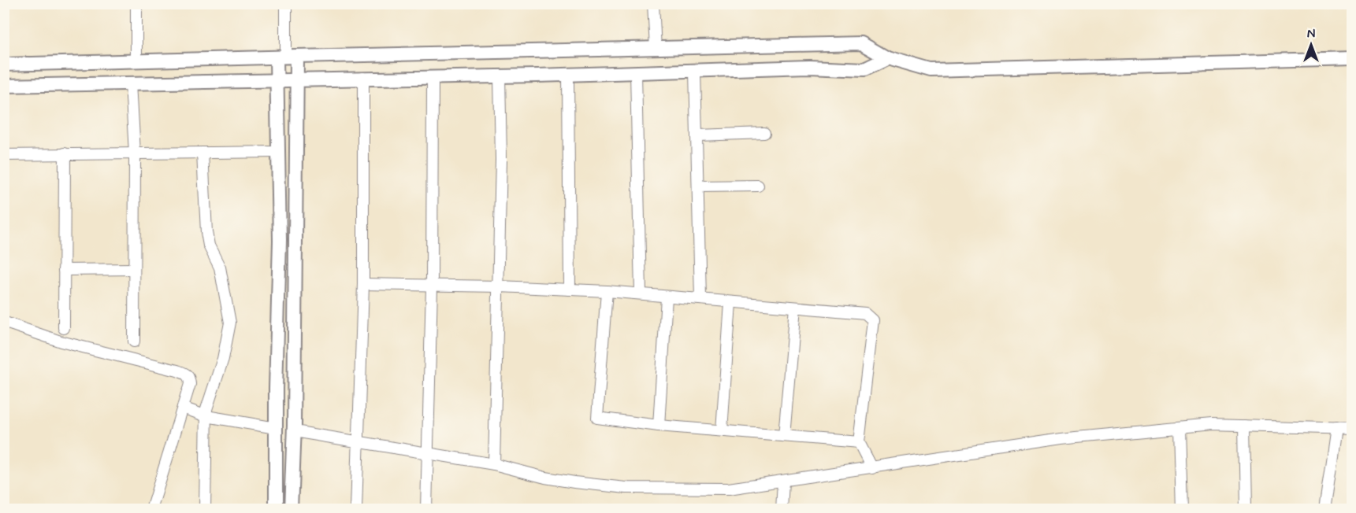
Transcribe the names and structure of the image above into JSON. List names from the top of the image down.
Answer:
{
  "north": "top"
}
